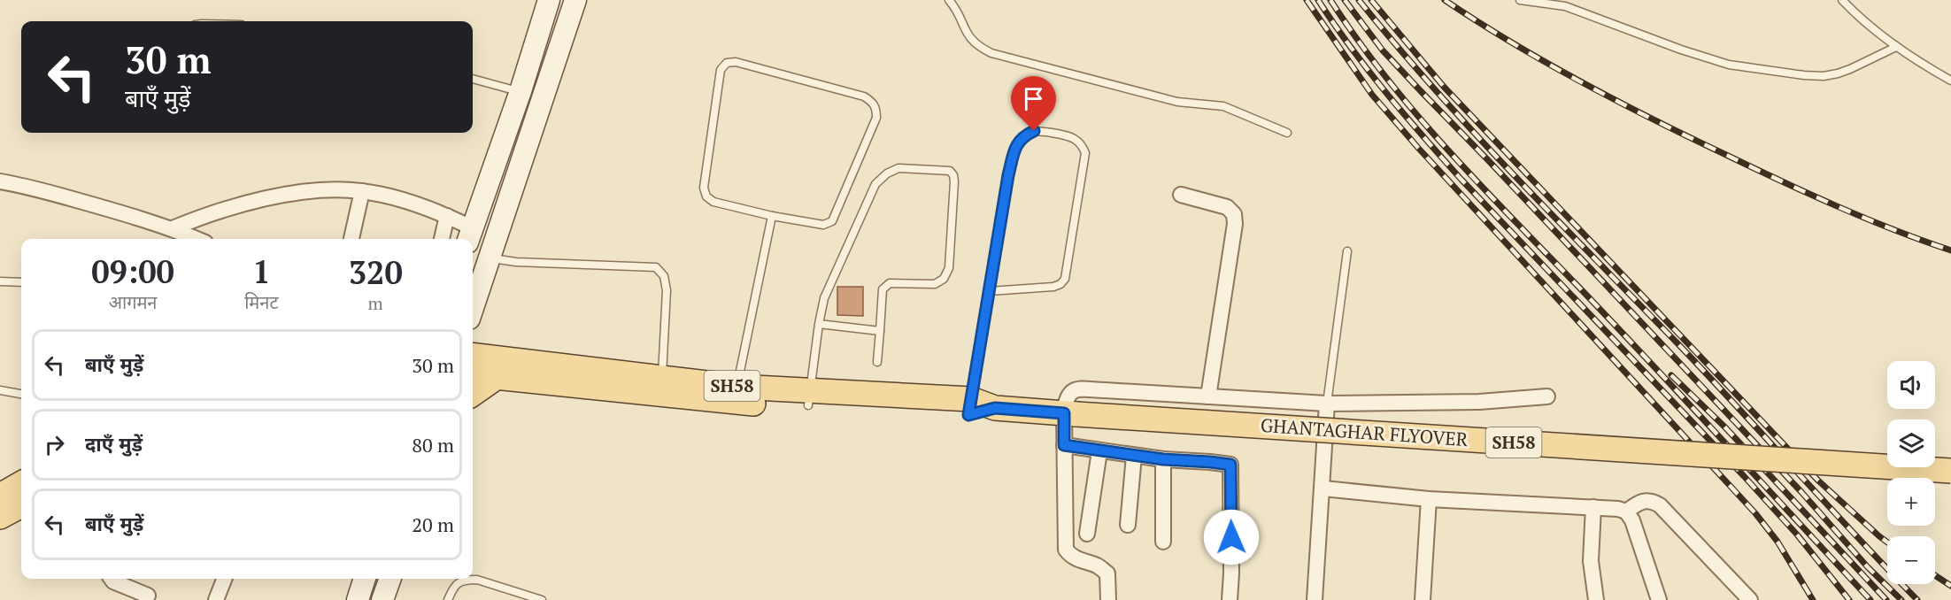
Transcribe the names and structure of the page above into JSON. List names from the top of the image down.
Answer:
{
  "streets": {
    "main road": ["SH58", "GHANTAGHAR FLYOVER"]
  },
  "crossings": [
    ["SH58", "GHANTAGHAR FLYOVER"]
  ],
  "page": {
    "turn": ["30 m", "बाएँ मुड़ें"],
    "eta": [
      "09:00",
      "आगमन",
      "1",
      "मिनट",
      "320",
      "m"
    ],
    "list": [
      {
        "name": "बाएँ मुड़ें",
        "value": "30 m"
      },
      {
        "name": "दाएँ मुड़ें",
        "value": "80 m"
      },
      {
        "name": "बाएँ मुड़ें",
        "value": "20 m"
      }
    ],
    "map_buttons": ["+", "−"]
  }
}
